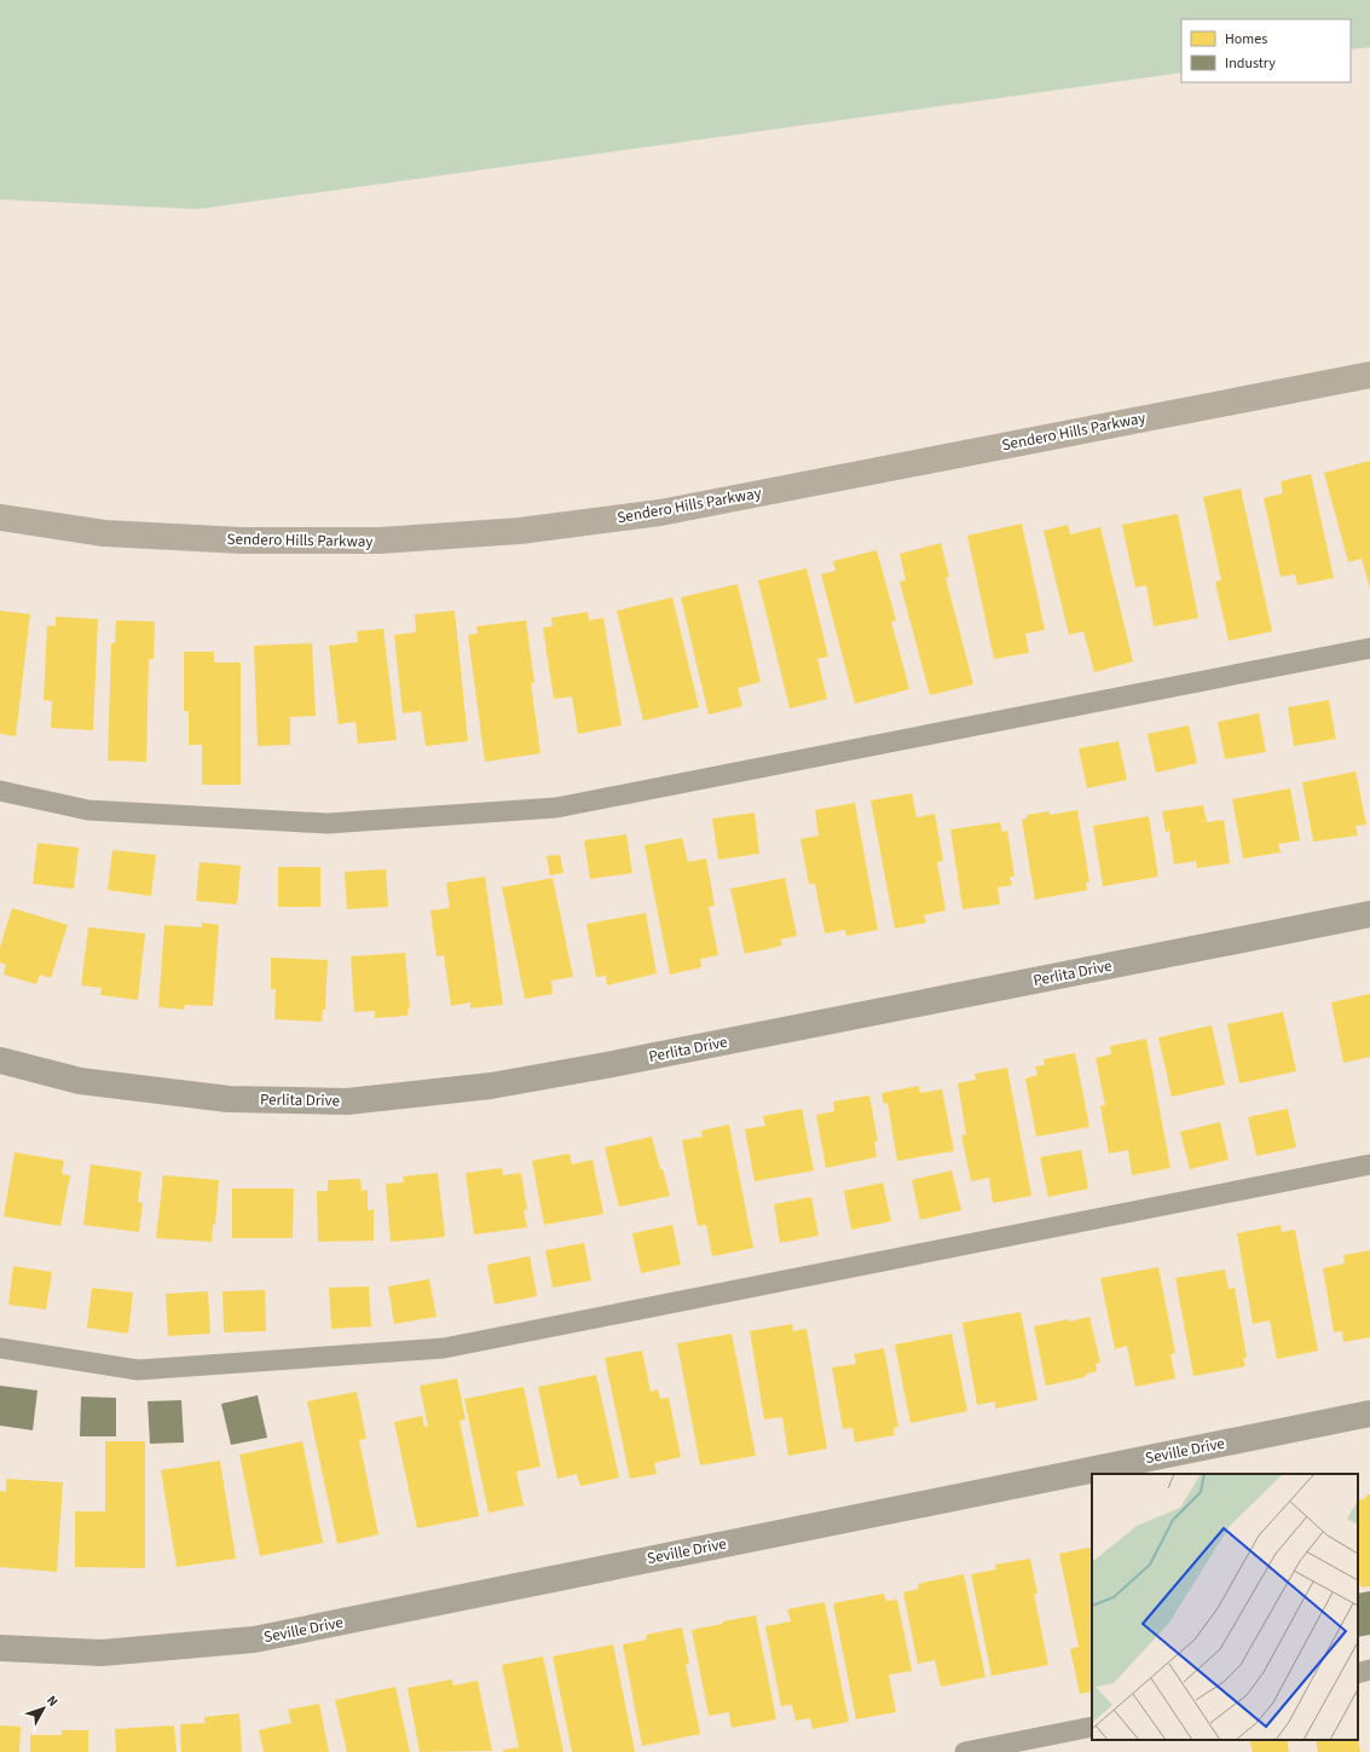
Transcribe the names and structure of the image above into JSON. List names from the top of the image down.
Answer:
{
  "streets": {
    "street": ["Sendero Hills Parkway", "Perlita Drive", "Seville Drive"]
  },
  "legend": ["Homes", "Industry"],
  "north": "top right"
}
